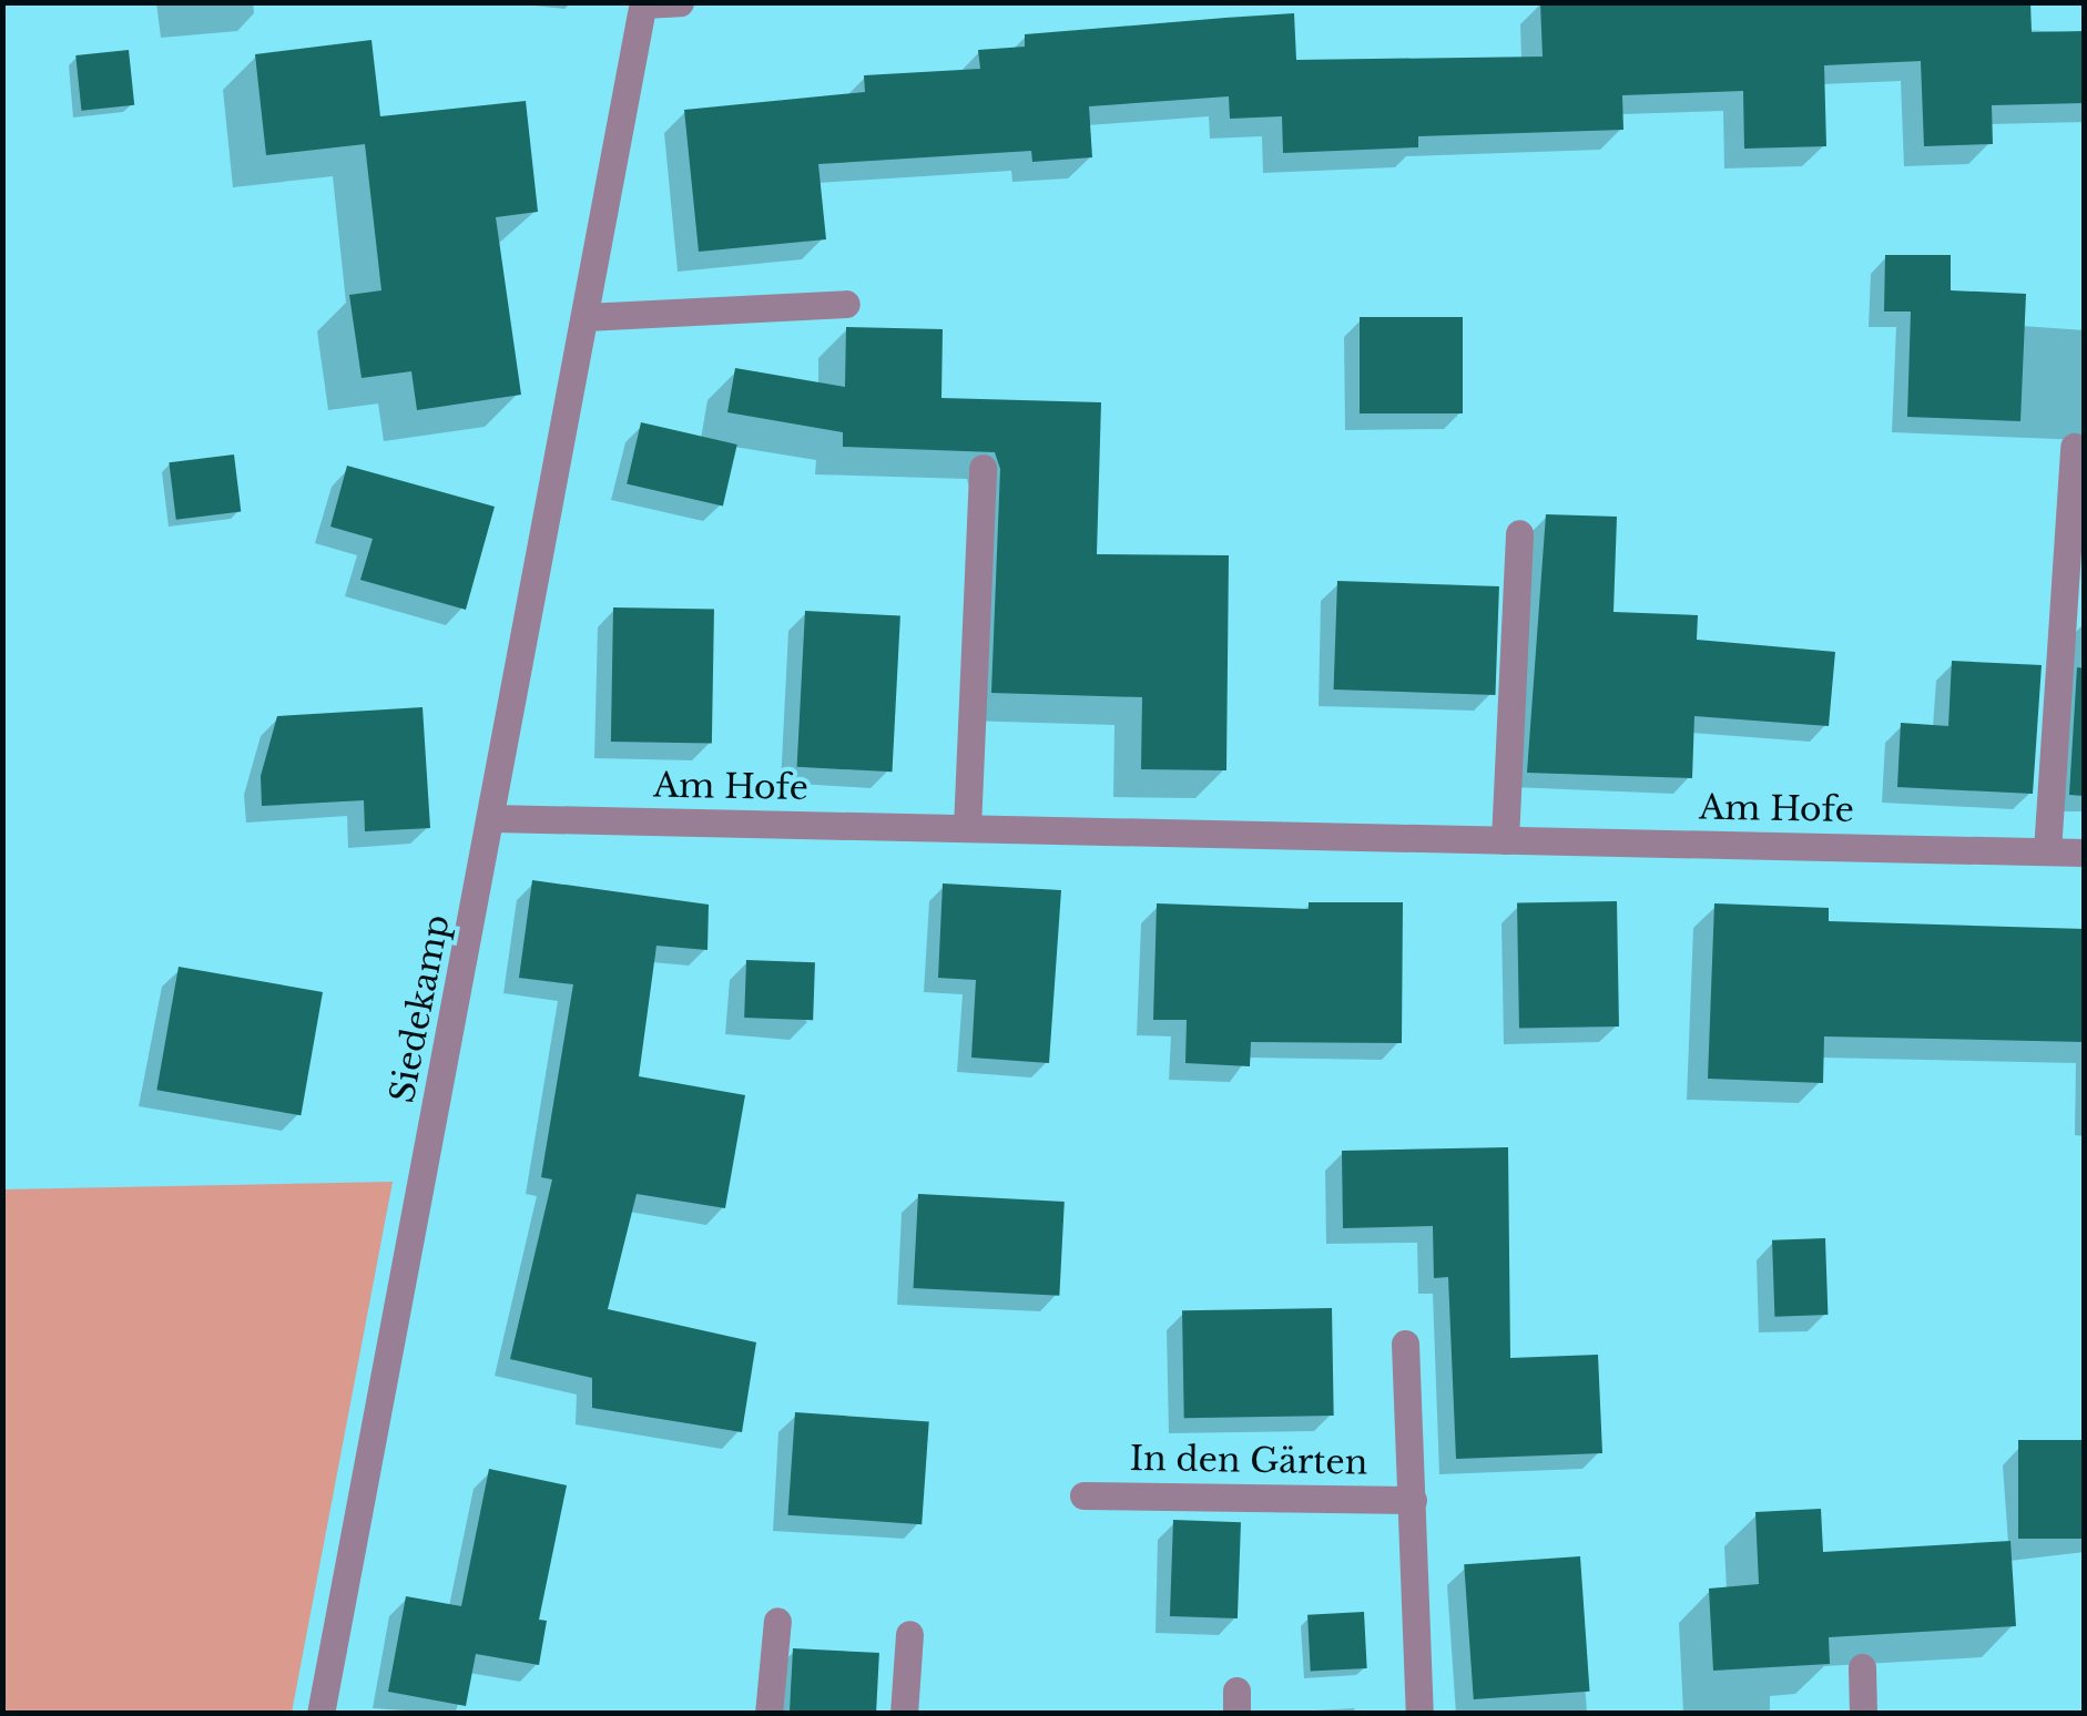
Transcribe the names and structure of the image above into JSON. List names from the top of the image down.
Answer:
{
  "streets": {
    "street": ["Am Hofe", "Siedekamp", "In den Gärten"]
  },
  "crossings": [
    ["Am Hofe", "Siedekamp"]
  ]
}
